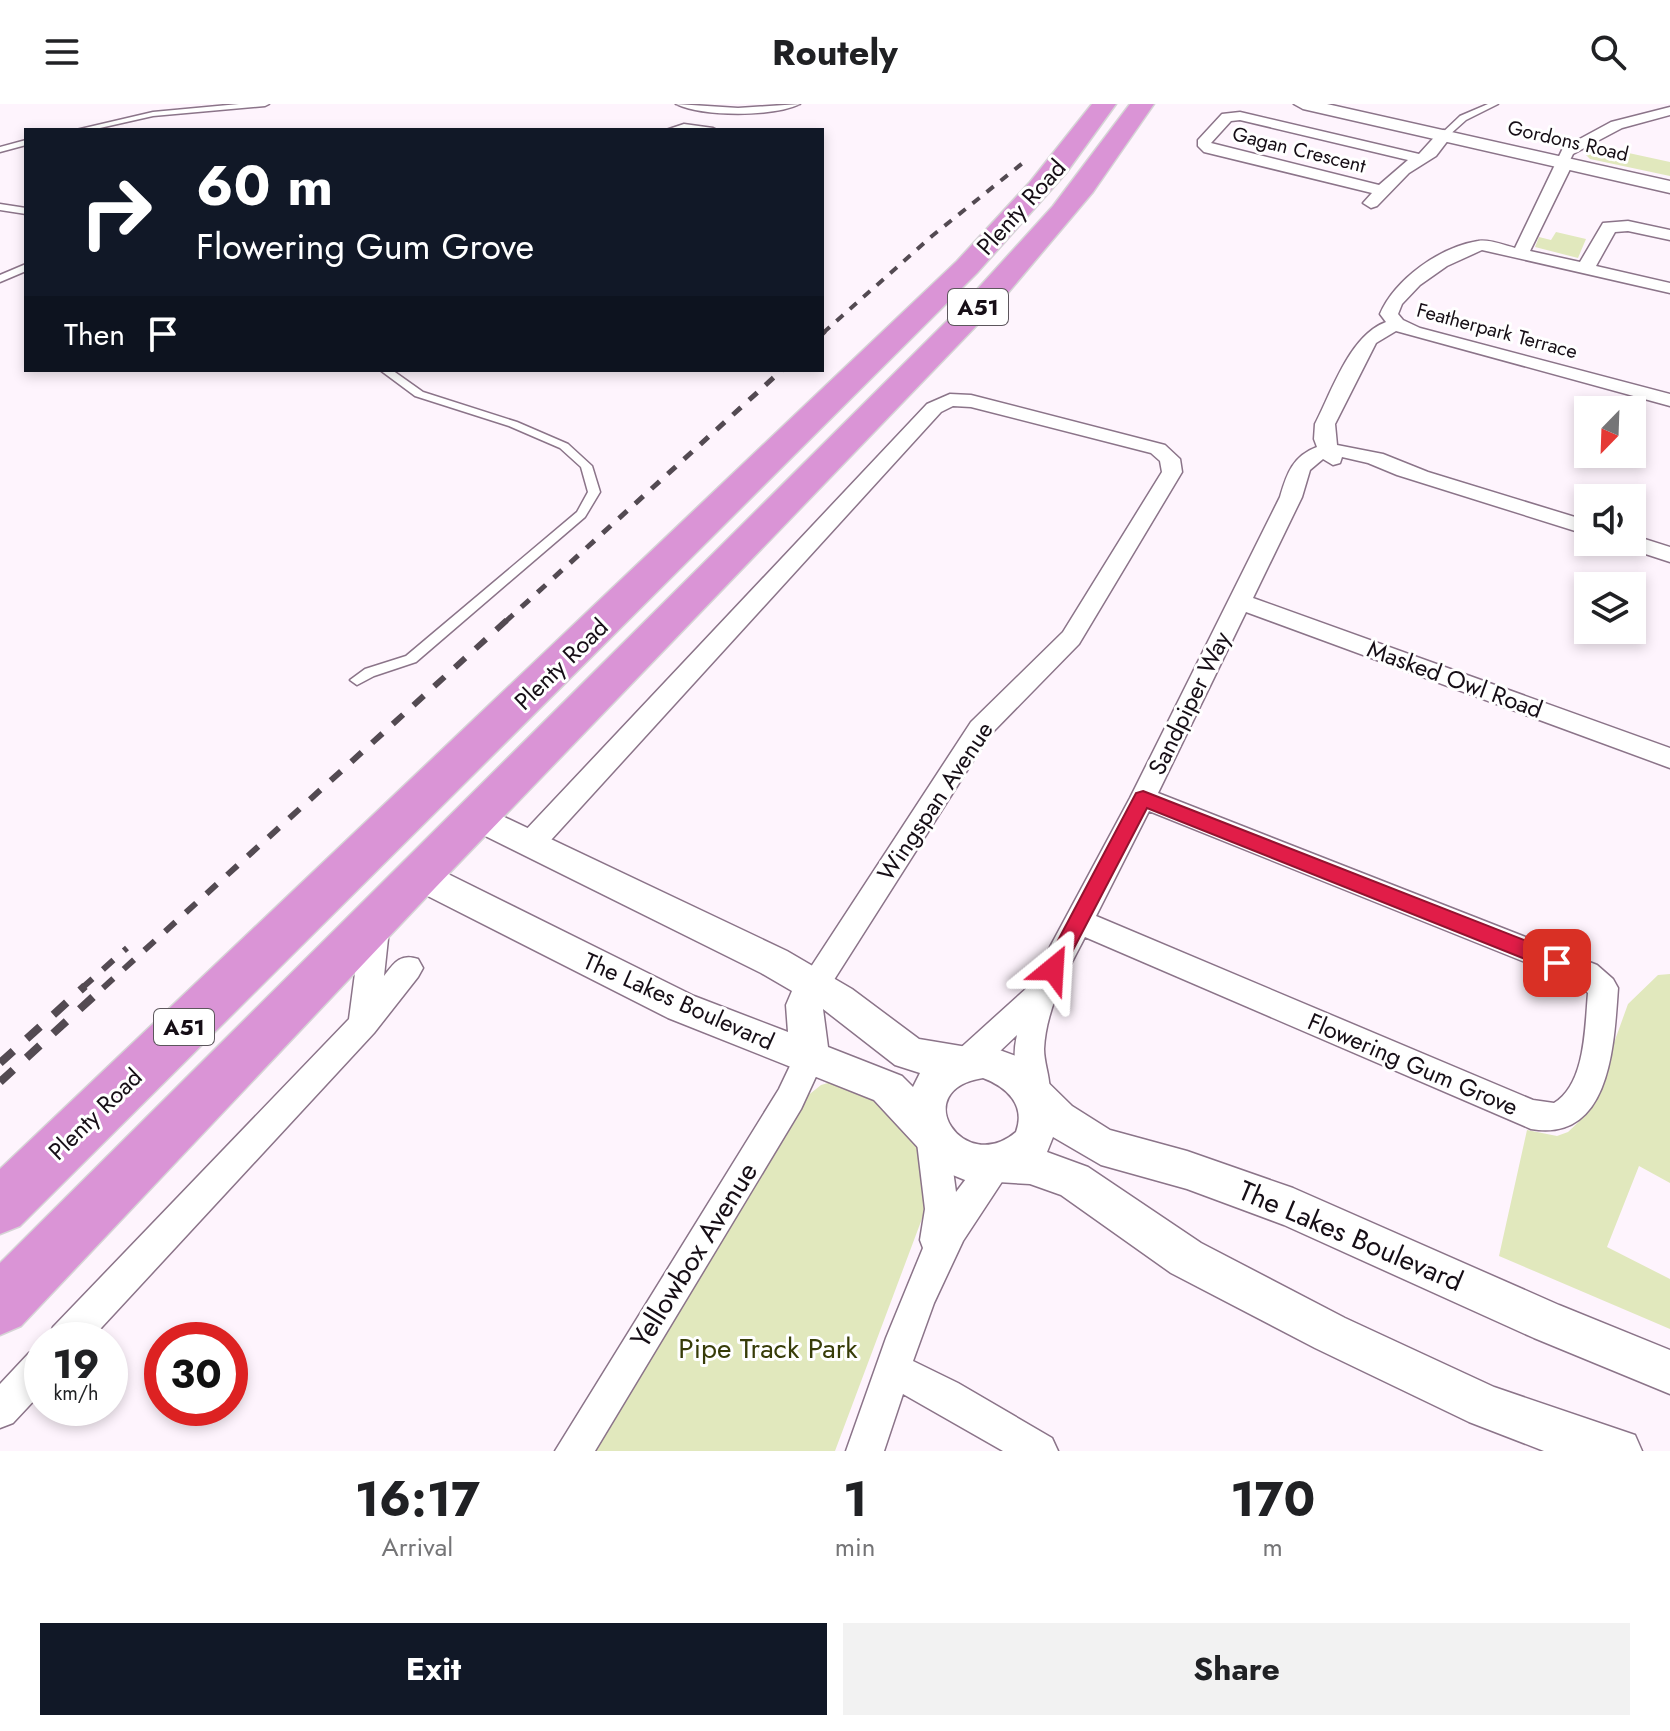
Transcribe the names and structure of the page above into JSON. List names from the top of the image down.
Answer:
{
  "streets": {
    "highway": ["Plenty Road", "A51"],
    "street": [
      "Gordons Road",
      "Gagan Crescent",
      "Featherpark Terrace",
      "Masked Owl Road",
      "Sandpiper Way",
      "Wingspan Avenue",
      "The Lakes Boulevard",
      "Flowering Gum Grove",
      "Yellowbox Avenue"
    ]
  },
  "crossings": [
    ["Plenty Road", "The Lakes Boulevard"],
    ["Masked Owl Road", "Sandpiper Way"],
    ["Sandpiper Way", "The Lakes Boulevard"],
    ["Sandpiper Way", "Flowering Gum Grove"],
    ["The Lakes Boulevard", "Yellowbox Avenue"]
  ],
  "parks": ["Pipe Track Park"],
  "north": "bottom left",
  "page": {
    "header": "Routely",
    "turn": ["60 m", "Flowering Gum Grove"],
    "then": "Then",
    "speed": "19 km/h",
    "limit": "30",
    "eta": [
      "16:17",
      "Arrival",
      "1",
      "min",
      "170",
      "m"
    ],
    "buttons": ["Exit", "Share"]
  }
}
